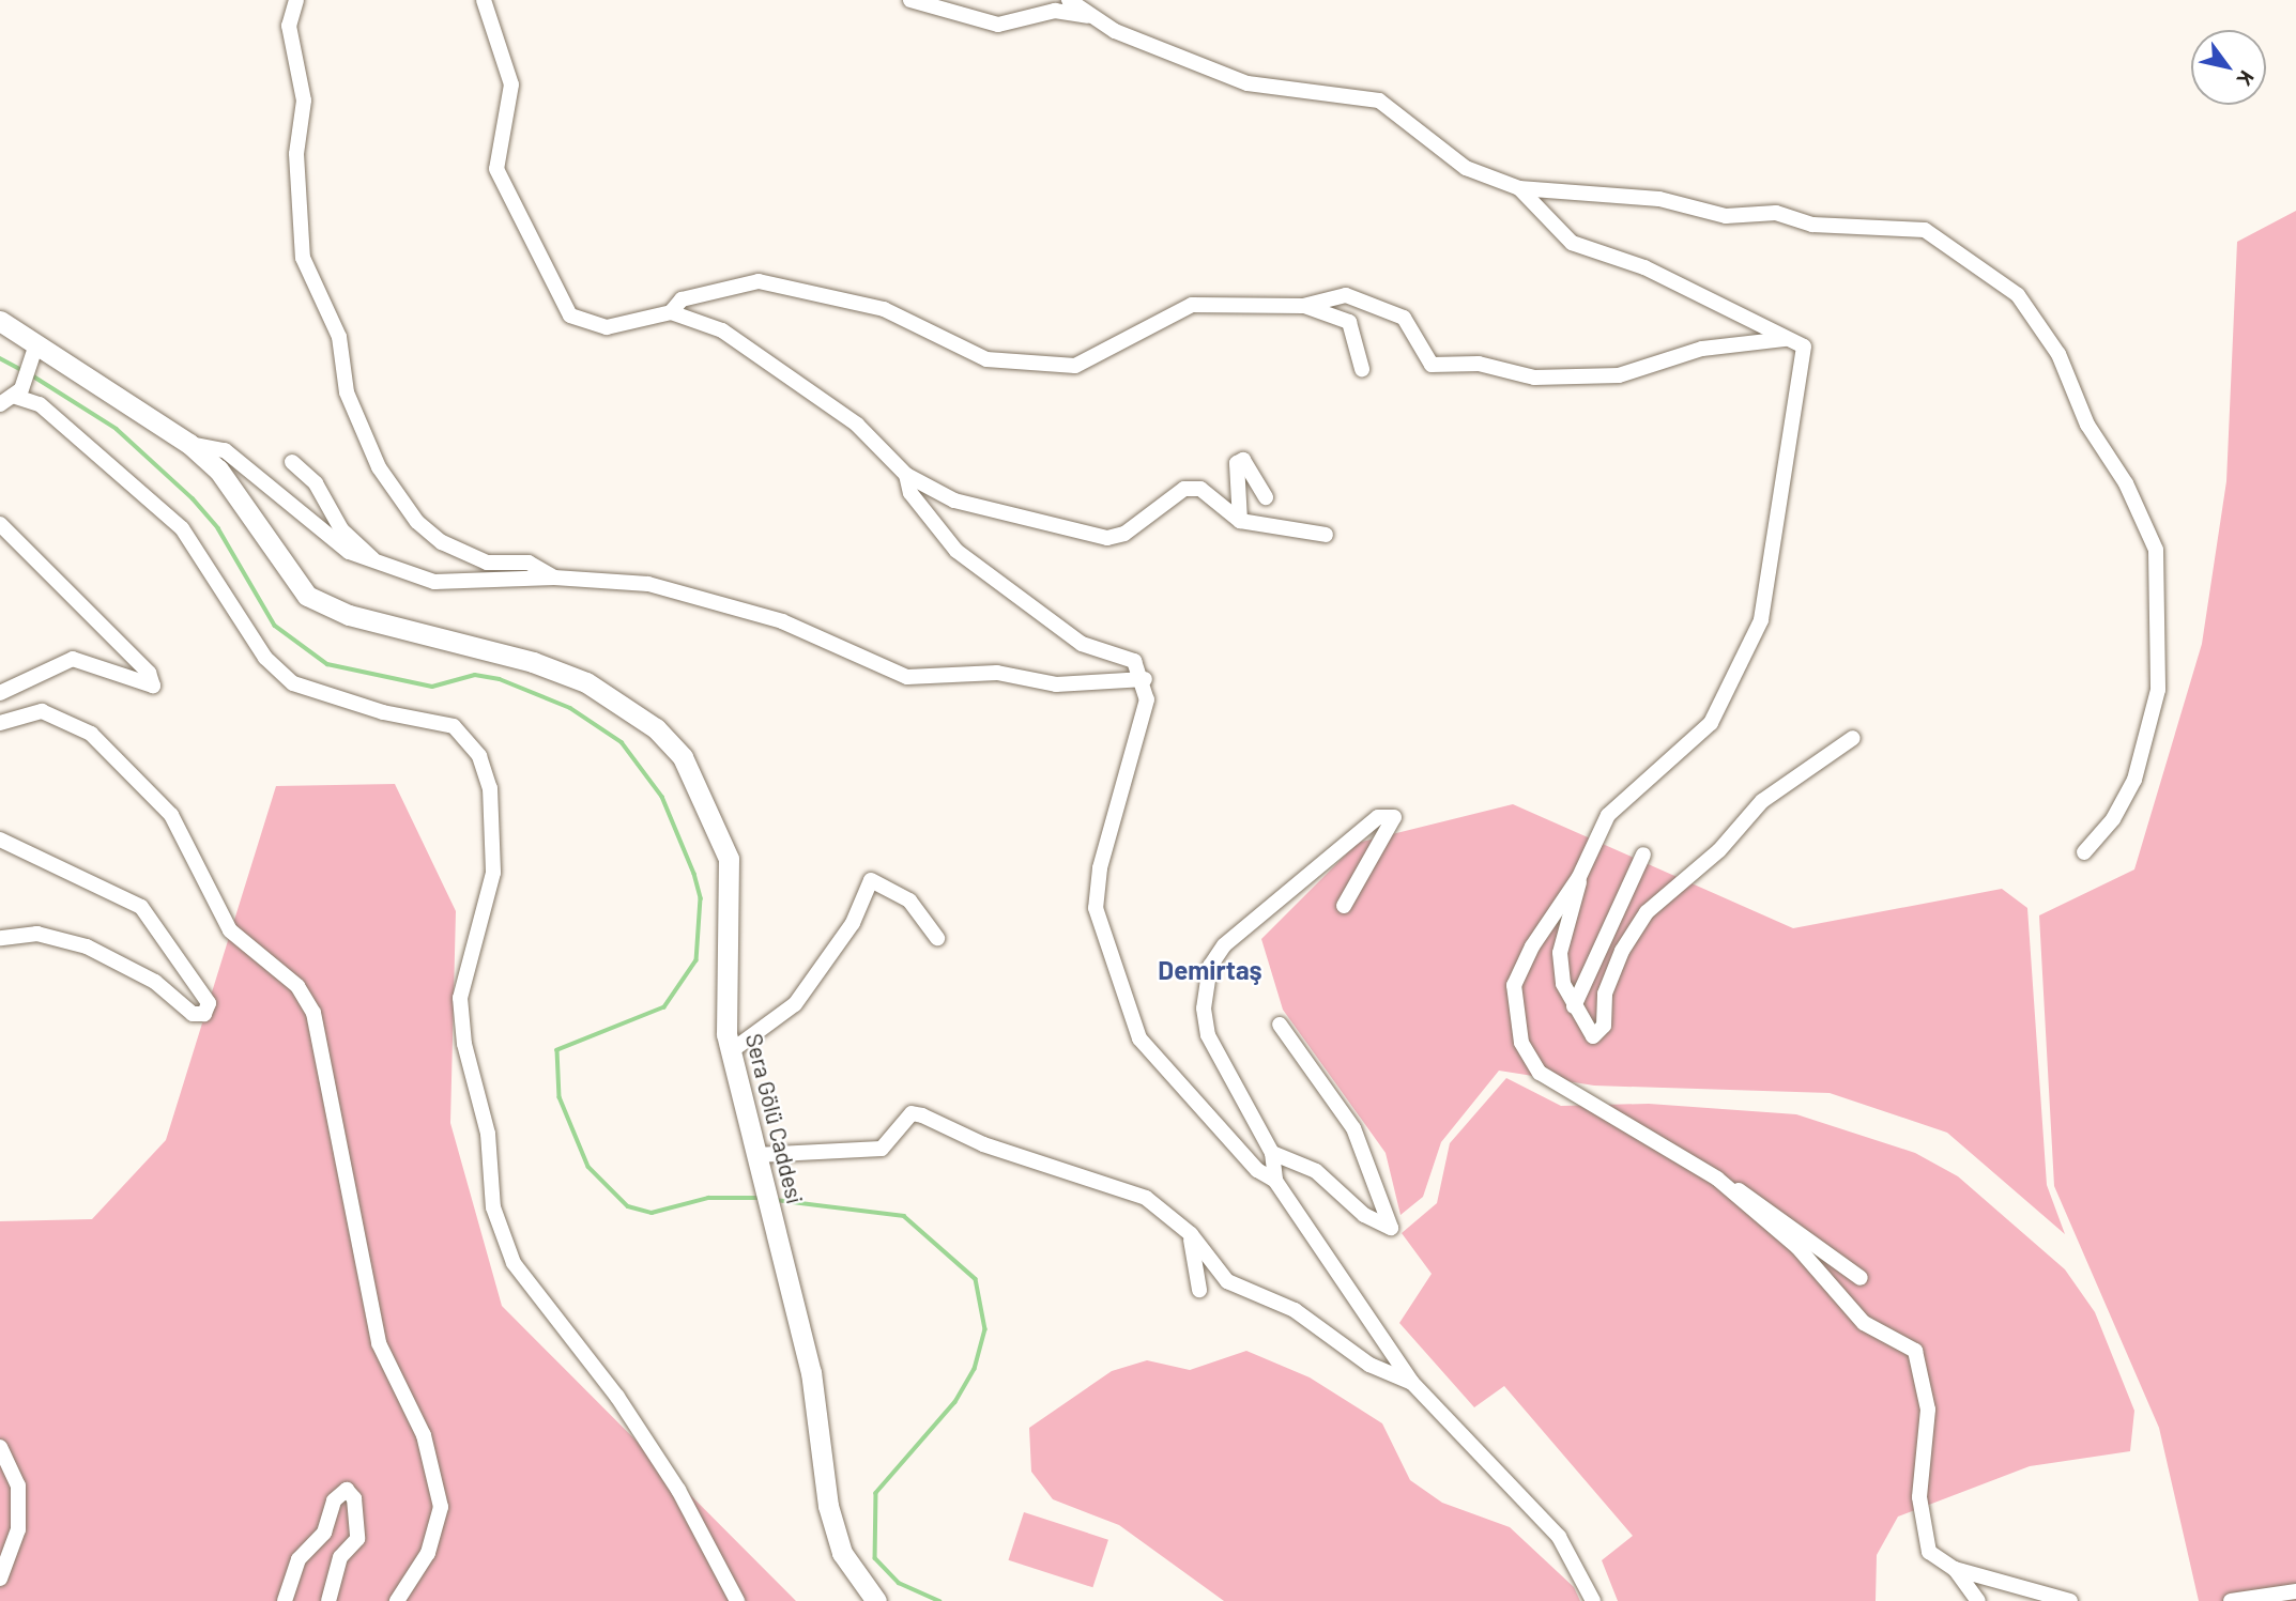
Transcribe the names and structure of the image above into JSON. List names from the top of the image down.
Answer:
{
  "streets": {
    "main road": ["Sera Gölü Caddesi"]
  },
  "districts": ["Demirtaş"],
  "north": "bottom right"
}
